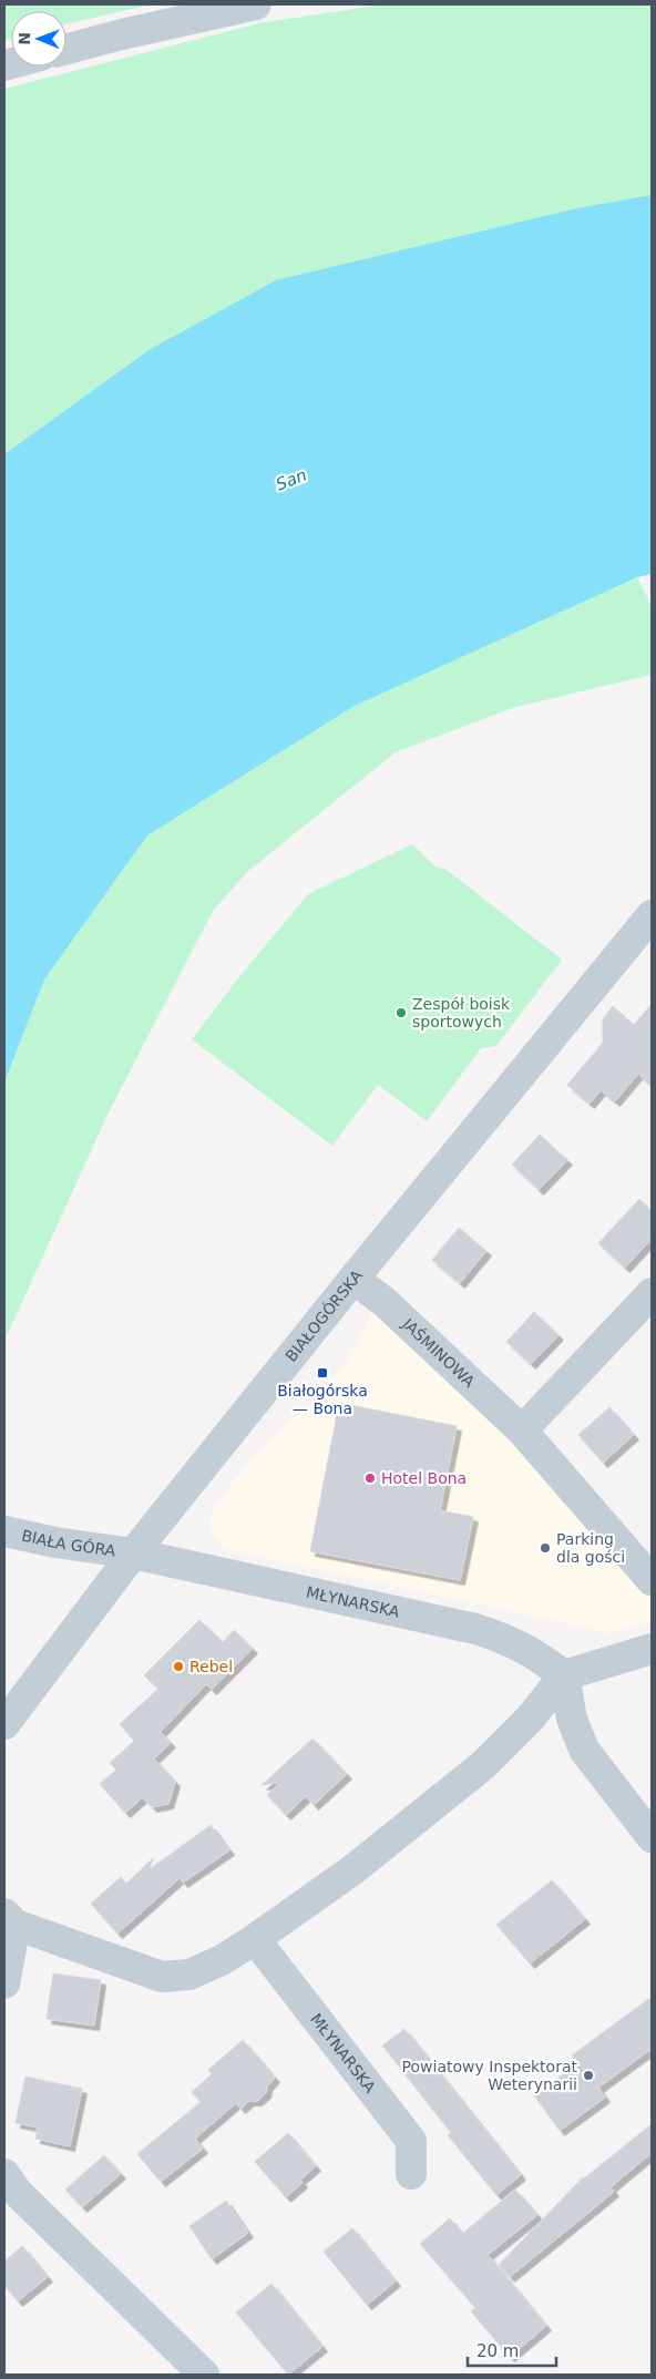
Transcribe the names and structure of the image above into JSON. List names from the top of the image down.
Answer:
{
  "streets": {
    "street": [
      "BIAŁOGÓRSKA",
      "JAŚMINOWA",
      "BIAŁA GÓRA",
      "MŁYNARSKA"
    ]
  },
  "crossings": [
    ["BIAŁOGÓRSKA", "JAŚMINOWA"],
    ["BIAŁOGÓRSKA", "BIAŁA GÓRA"],
    ["BIAŁOGÓRSKA", "MŁYNARSKA"],
    ["BIAŁA GÓRA", "MŁYNARSKA"]
  ],
  "water": ["San"],
  "places": {
    "other": [
      "Zespół boisk sportowych",
      "Hotel Bona",
      "Parking dla gości",
      "Rebel",
      "Powiatowy Inspektorat Weterynarii"
    ],
    "transit": ["Białogórska — Bona"]
  },
  "scale_bar": "20 m",
  "north": "left"
}
